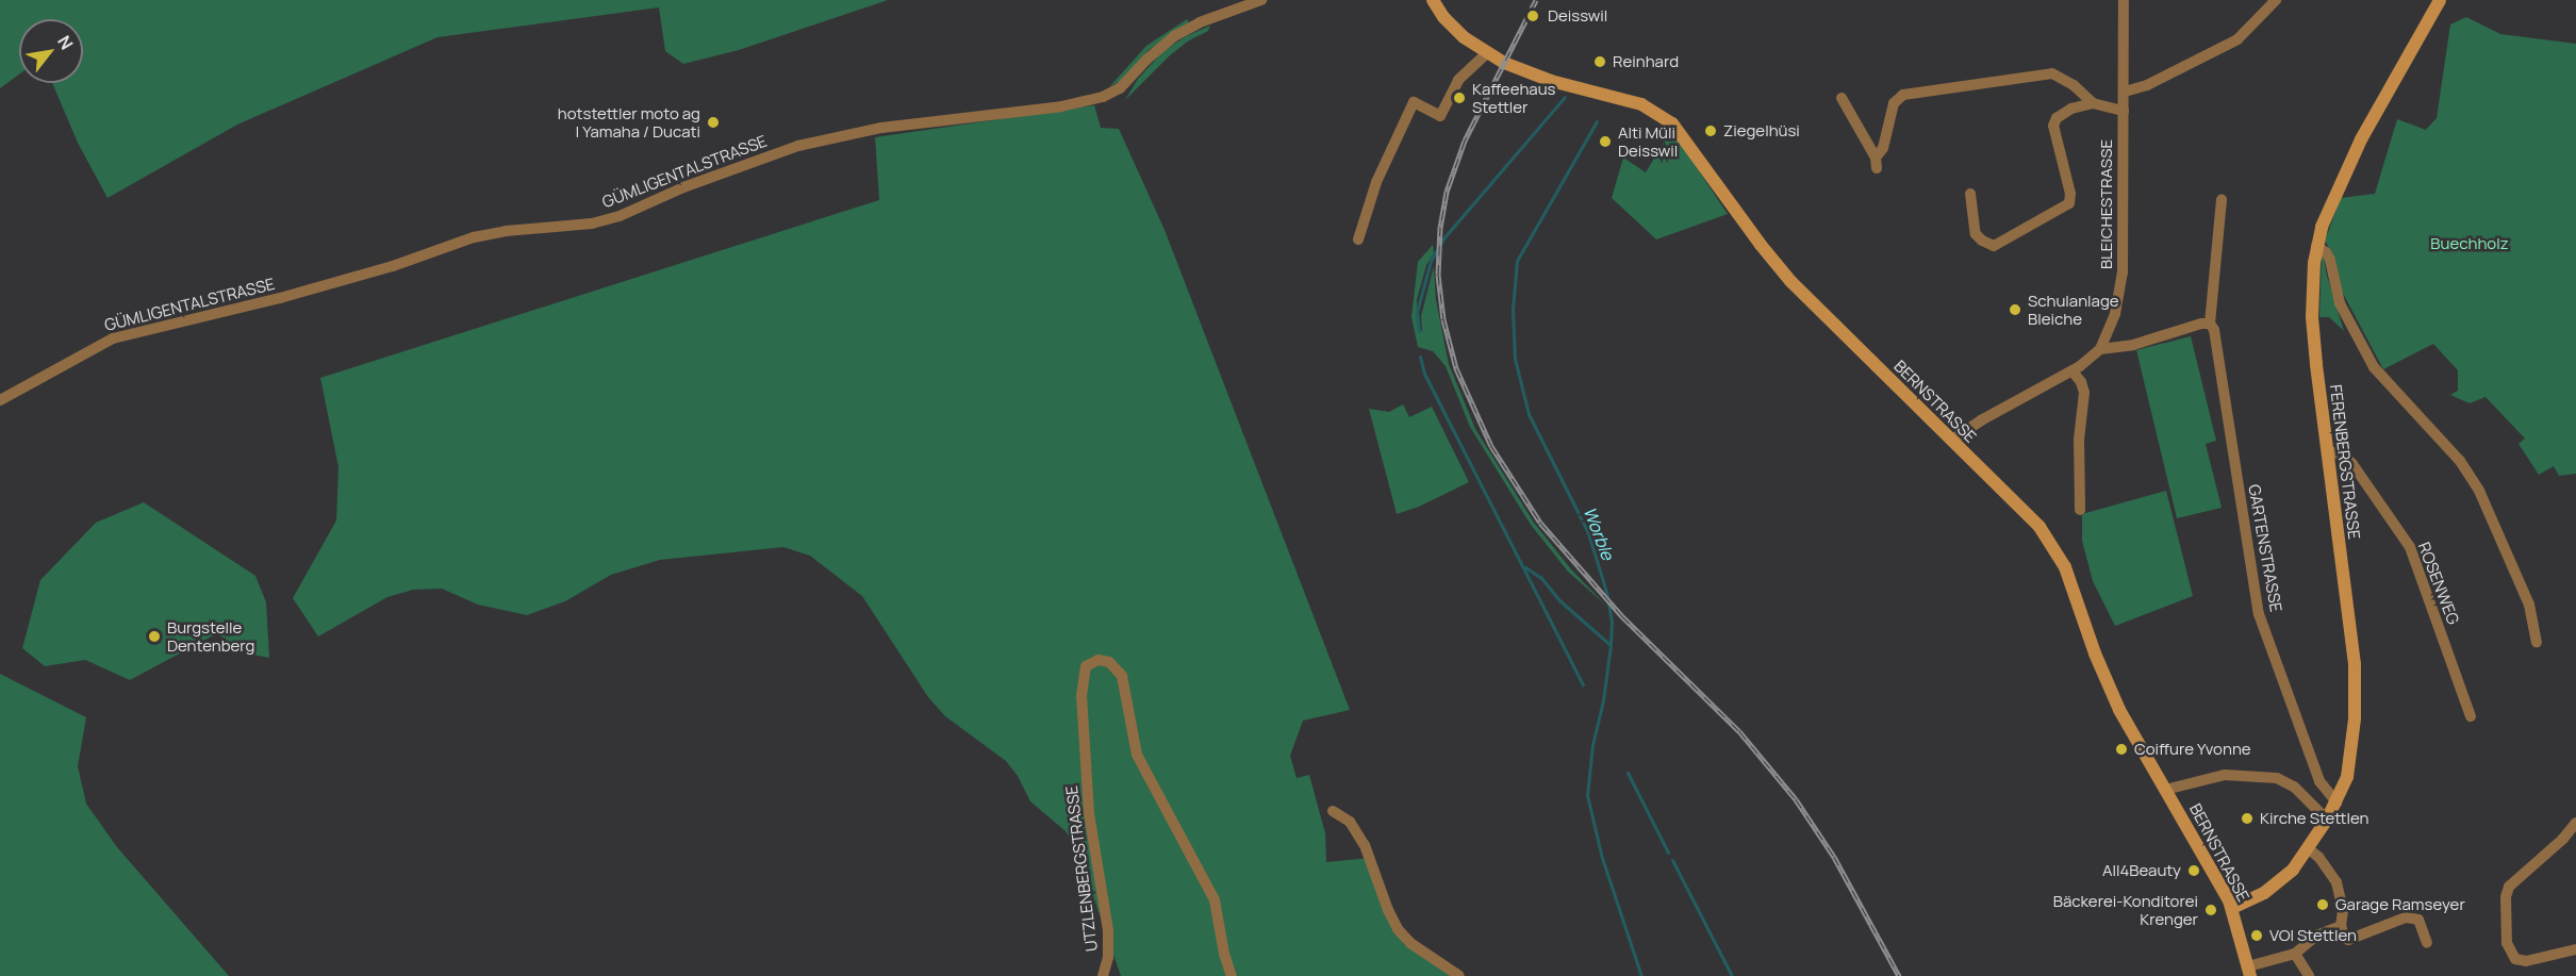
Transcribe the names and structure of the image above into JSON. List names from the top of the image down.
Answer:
{
  "streets": {
    "main road": ["BERNSTRASSE", "FERENBERGSTRASSE"],
    "street": [
      "GÜMLIGENTALSTRASSE",
      "BLEICHESTRASSE",
      "GARTENSTRASSE",
      "ROSENWEG",
      "UTZLENBERGSTRASSE"
    ]
  },
  "crossings": [
    ["BLEICHESTRASSE", "BERNSTRASSE"],
    ["BERNSTRASSE", "FERENBERGSTRASSE"],
    ["FERENBERGSTRASSE", "GARTENSTRASSE"],
    ["FERENBERGSTRASSE", "ROSENWEG"]
  ],
  "water": ["Worble"],
  "parks": ["Buechholz"],
  "places": [
    "Deisswil",
    "Reinhard",
    "Kaffeehaus Stettler",
    "hotstettler moto ag | Yamaha / Ducati",
    "Ziegelhüsi",
    "Alti Müli Deisswil",
    "Schulanlage Bleiche",
    "Burgstelle Dentenberg",
    "Coiffure Yvonne",
    "Kirche Stettlen",
    "All4Beauty",
    "Garage Ramseyer",
    "Bäckerei-Konditorei Krenger",
    "VOI Stettlen"
  ],
  "north": "top right"
}
